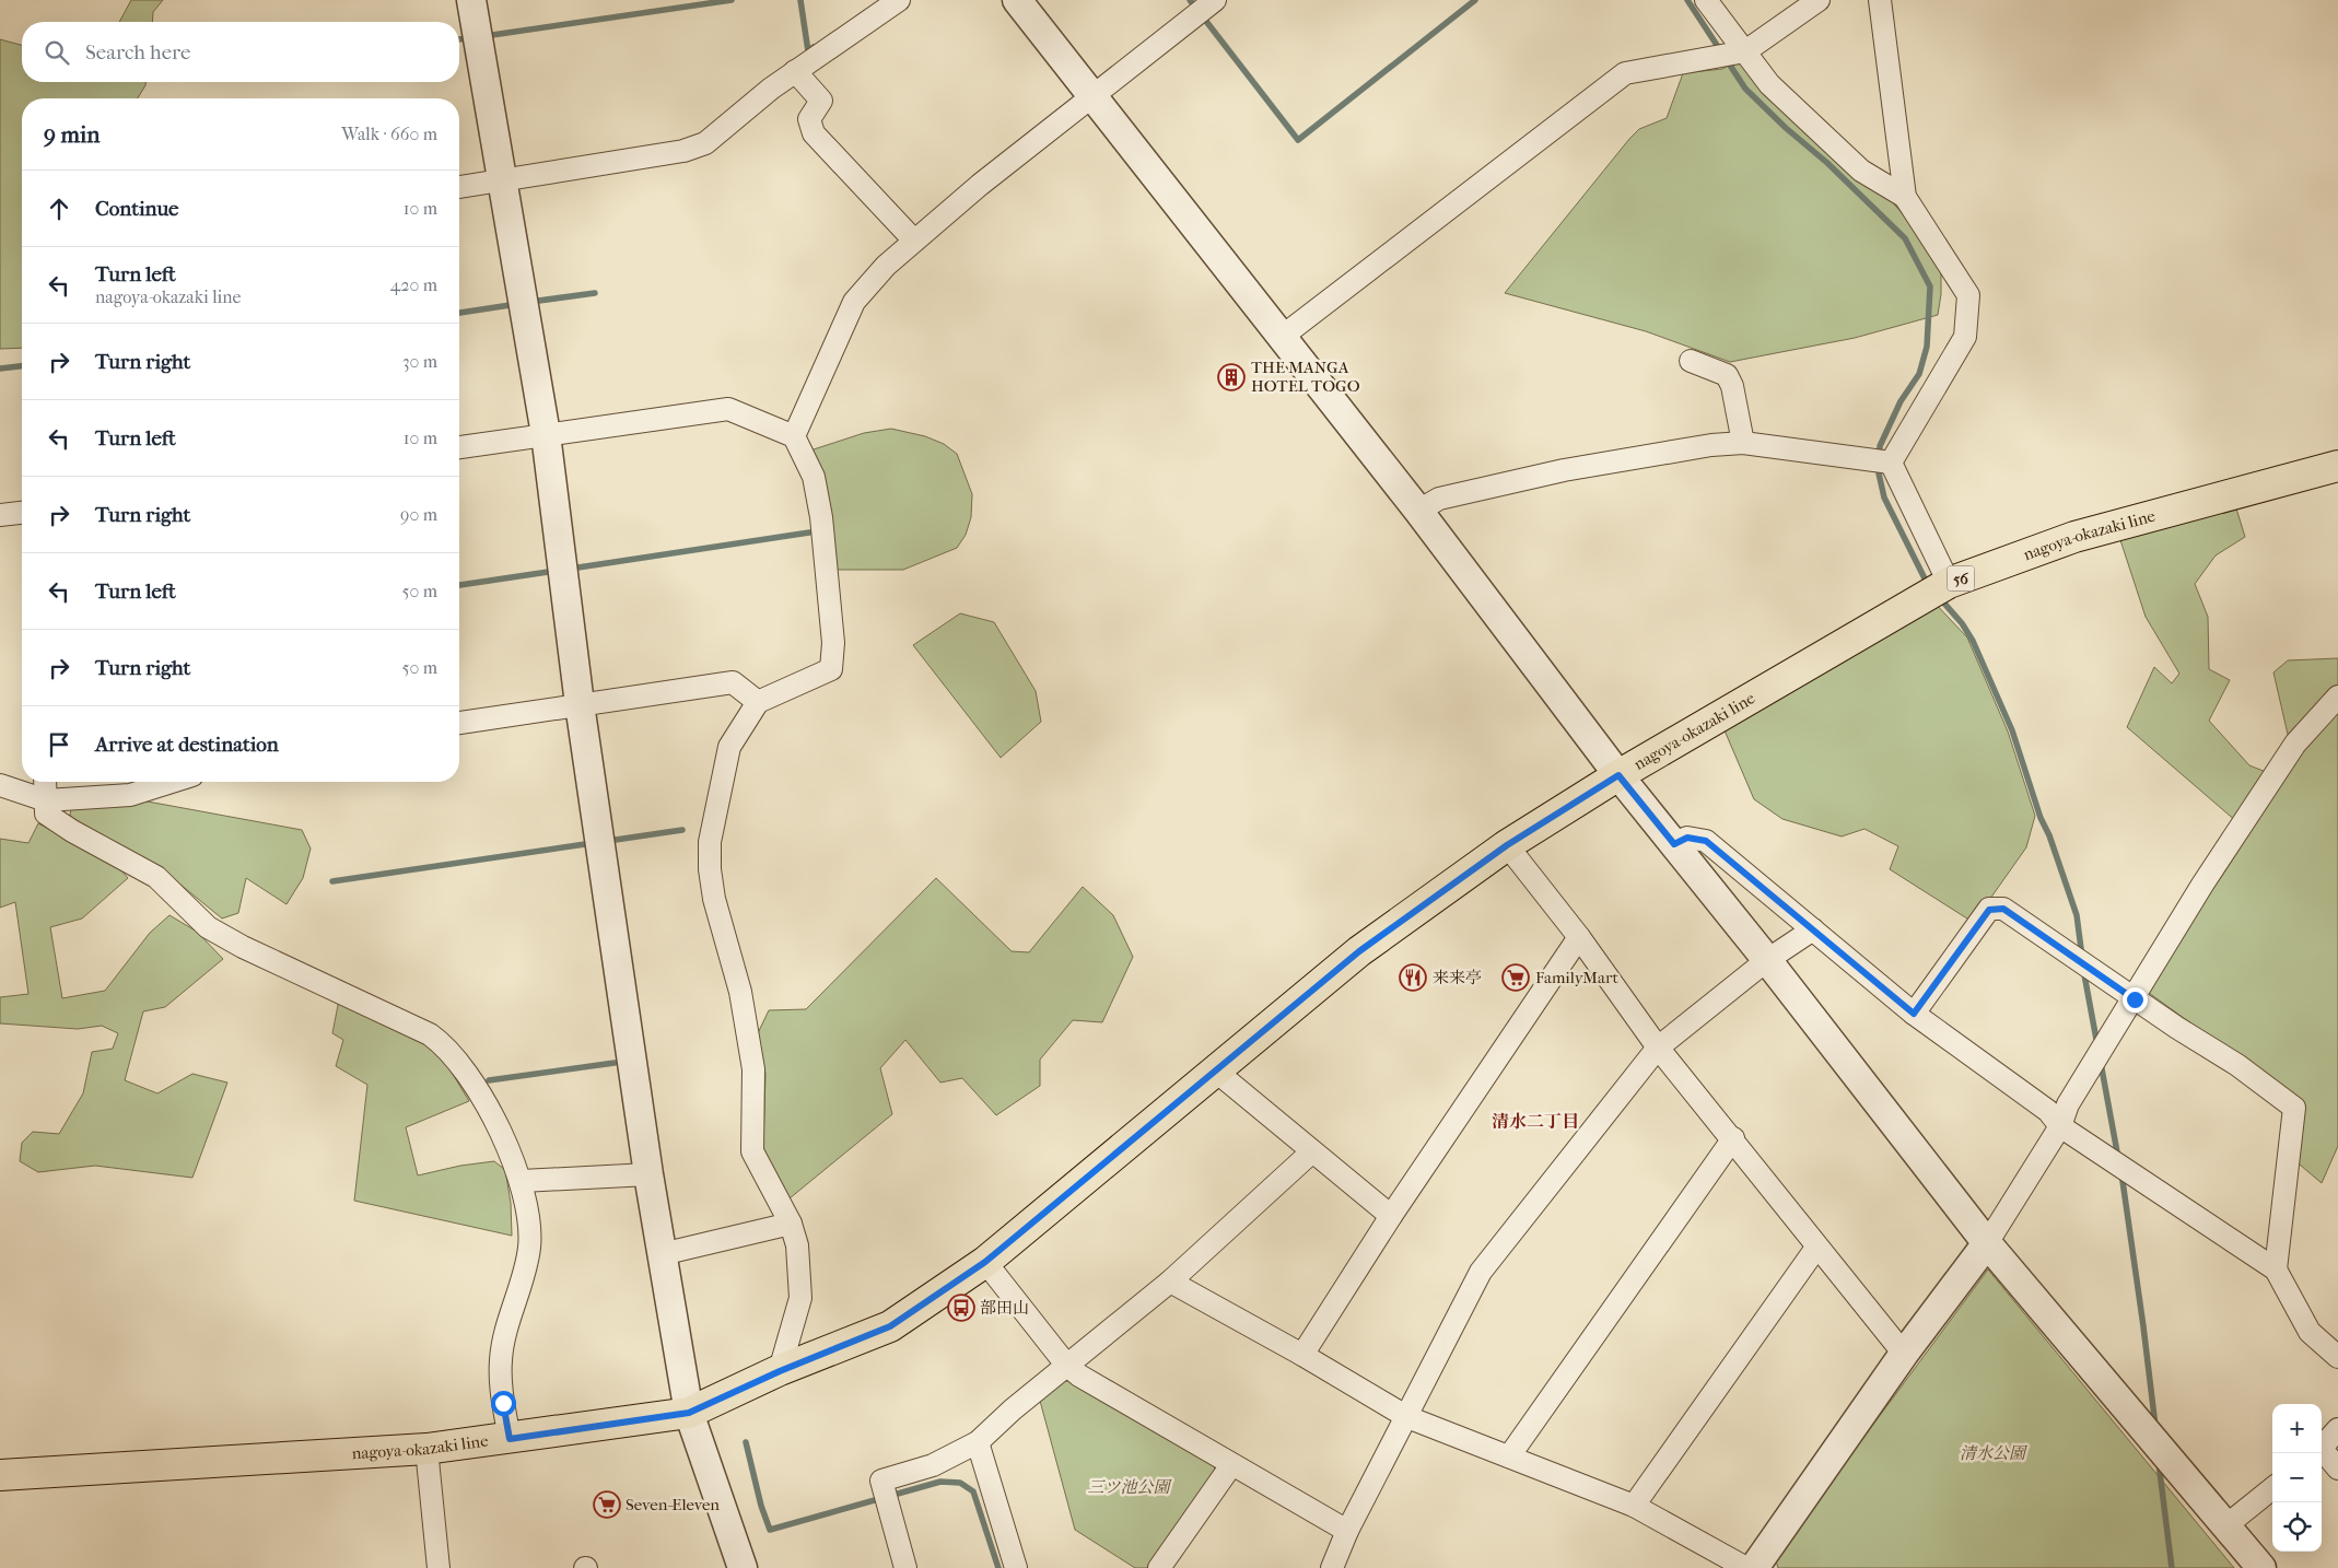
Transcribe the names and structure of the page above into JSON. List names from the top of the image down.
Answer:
{
  "streets": {
    "main road": ["nagoya-okazaki line", "56"]
  },
  "districts": ["清水二丁目"],
  "parks": ["清水公園", "三ツ池公園"],
  "places": {
    "building": ["THE MANGA HOTEL TOGO"],
    "restaurant": ["来来亭"],
    "supermarket": ["FamilyMart", "Seven-Eleven"],
    "bus stop": ["部田山"]
  },
  "page": {
    "search": "Search here",
    "heading": ["9 min", "Walk · 660 m"],
    "list": [
      ["Continue", "10 m"],
      ["Turn left", "nagoya-okazaki line", "420 m"],
      ["Turn right", "30 m"],
      ["Turn left", "10 m"],
      ["Turn right", "90 m"],
      ["Turn left", "50 m"],
      ["Turn right", "50 m"],
      "Arrive at destination"
    ],
    "map_buttons": ["+", "−"]
  }
}
